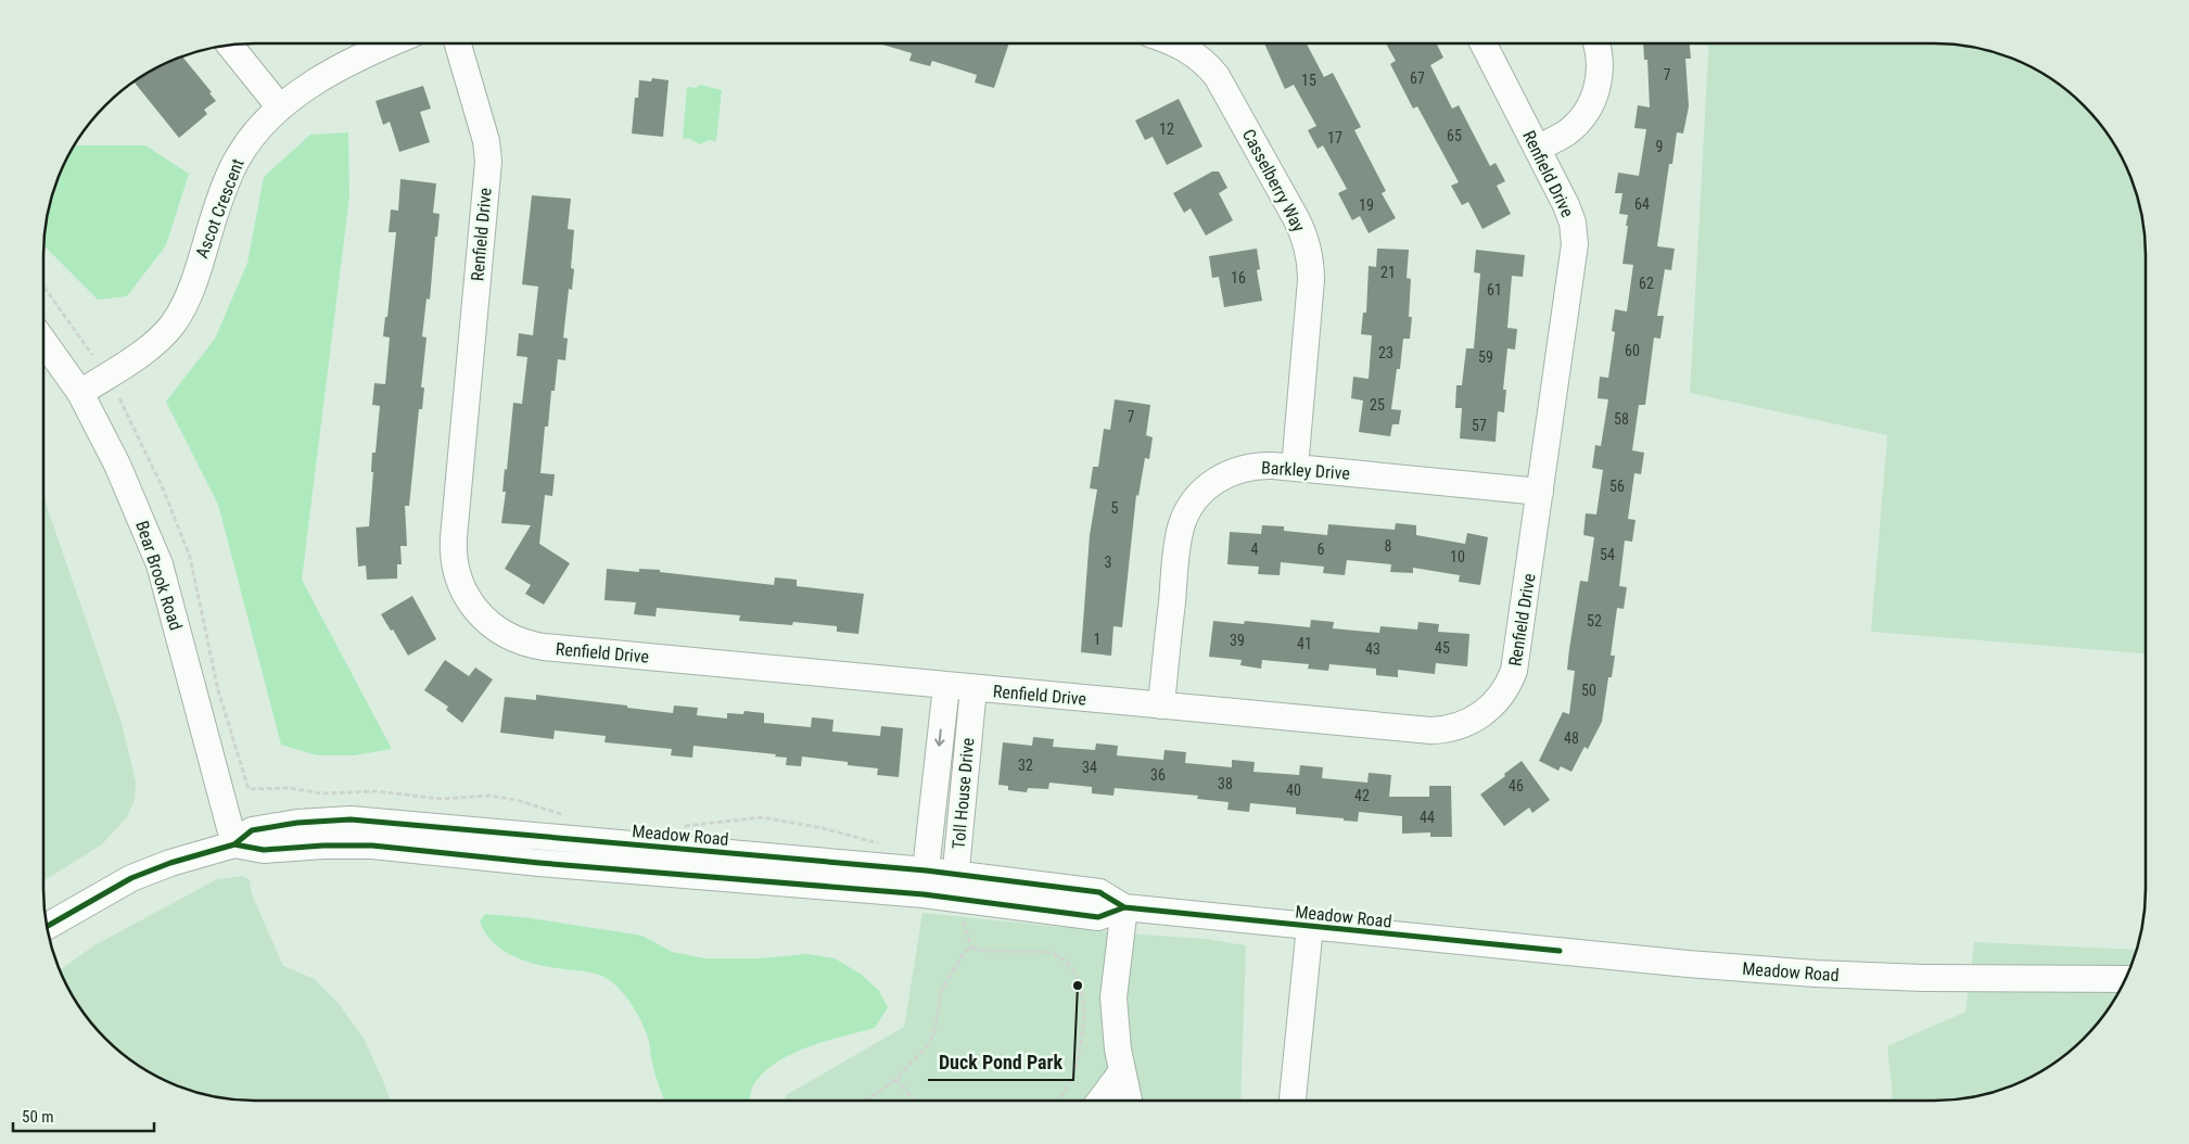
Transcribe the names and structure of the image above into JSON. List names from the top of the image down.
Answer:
{
  "streets": {
    "street": [
      "Renfield Drive",
      "Casselberry Way",
      "Ascot Crescent",
      "Barkley Drive",
      "Bear Brook Road",
      "Toll House Drive",
      "Meadow Road"
    ]
  },
  "crossings": [
    ["Renfield Drive", "Barkley Drive"],
    ["Renfield Drive", "Toll House Drive"],
    ["Casselberry Way", "Barkley Drive"],
    ["Ascot Crescent", "Bear Brook Road"],
    ["Bear Brook Road", "Meadow Road"],
    ["Toll House Drive", "Meadow Road"]
  ],
  "places": ["Duck Pond Park"],
  "house_numbers": [
    "7",
    "67",
    "15",
    "12",
    "65",
    "17",
    "9",
    "64",
    "19",
    "21",
    "16",
    "62",
    "61",
    "60",
    "23",
    "59",
    "25",
    "7",
    "58",
    "57",
    "56",
    "5",
    "8",
    "4",
    "6",
    "54",
    "10",
    "3",
    "52",
    "1",
    "39",
    "41",
    "45",
    "43",
    "50",
    "48",
    "32",
    "34",
    "36",
    "38",
    "46",
    "40",
    "42",
    "44"
  ],
  "scale_bar": "50 m"
}
